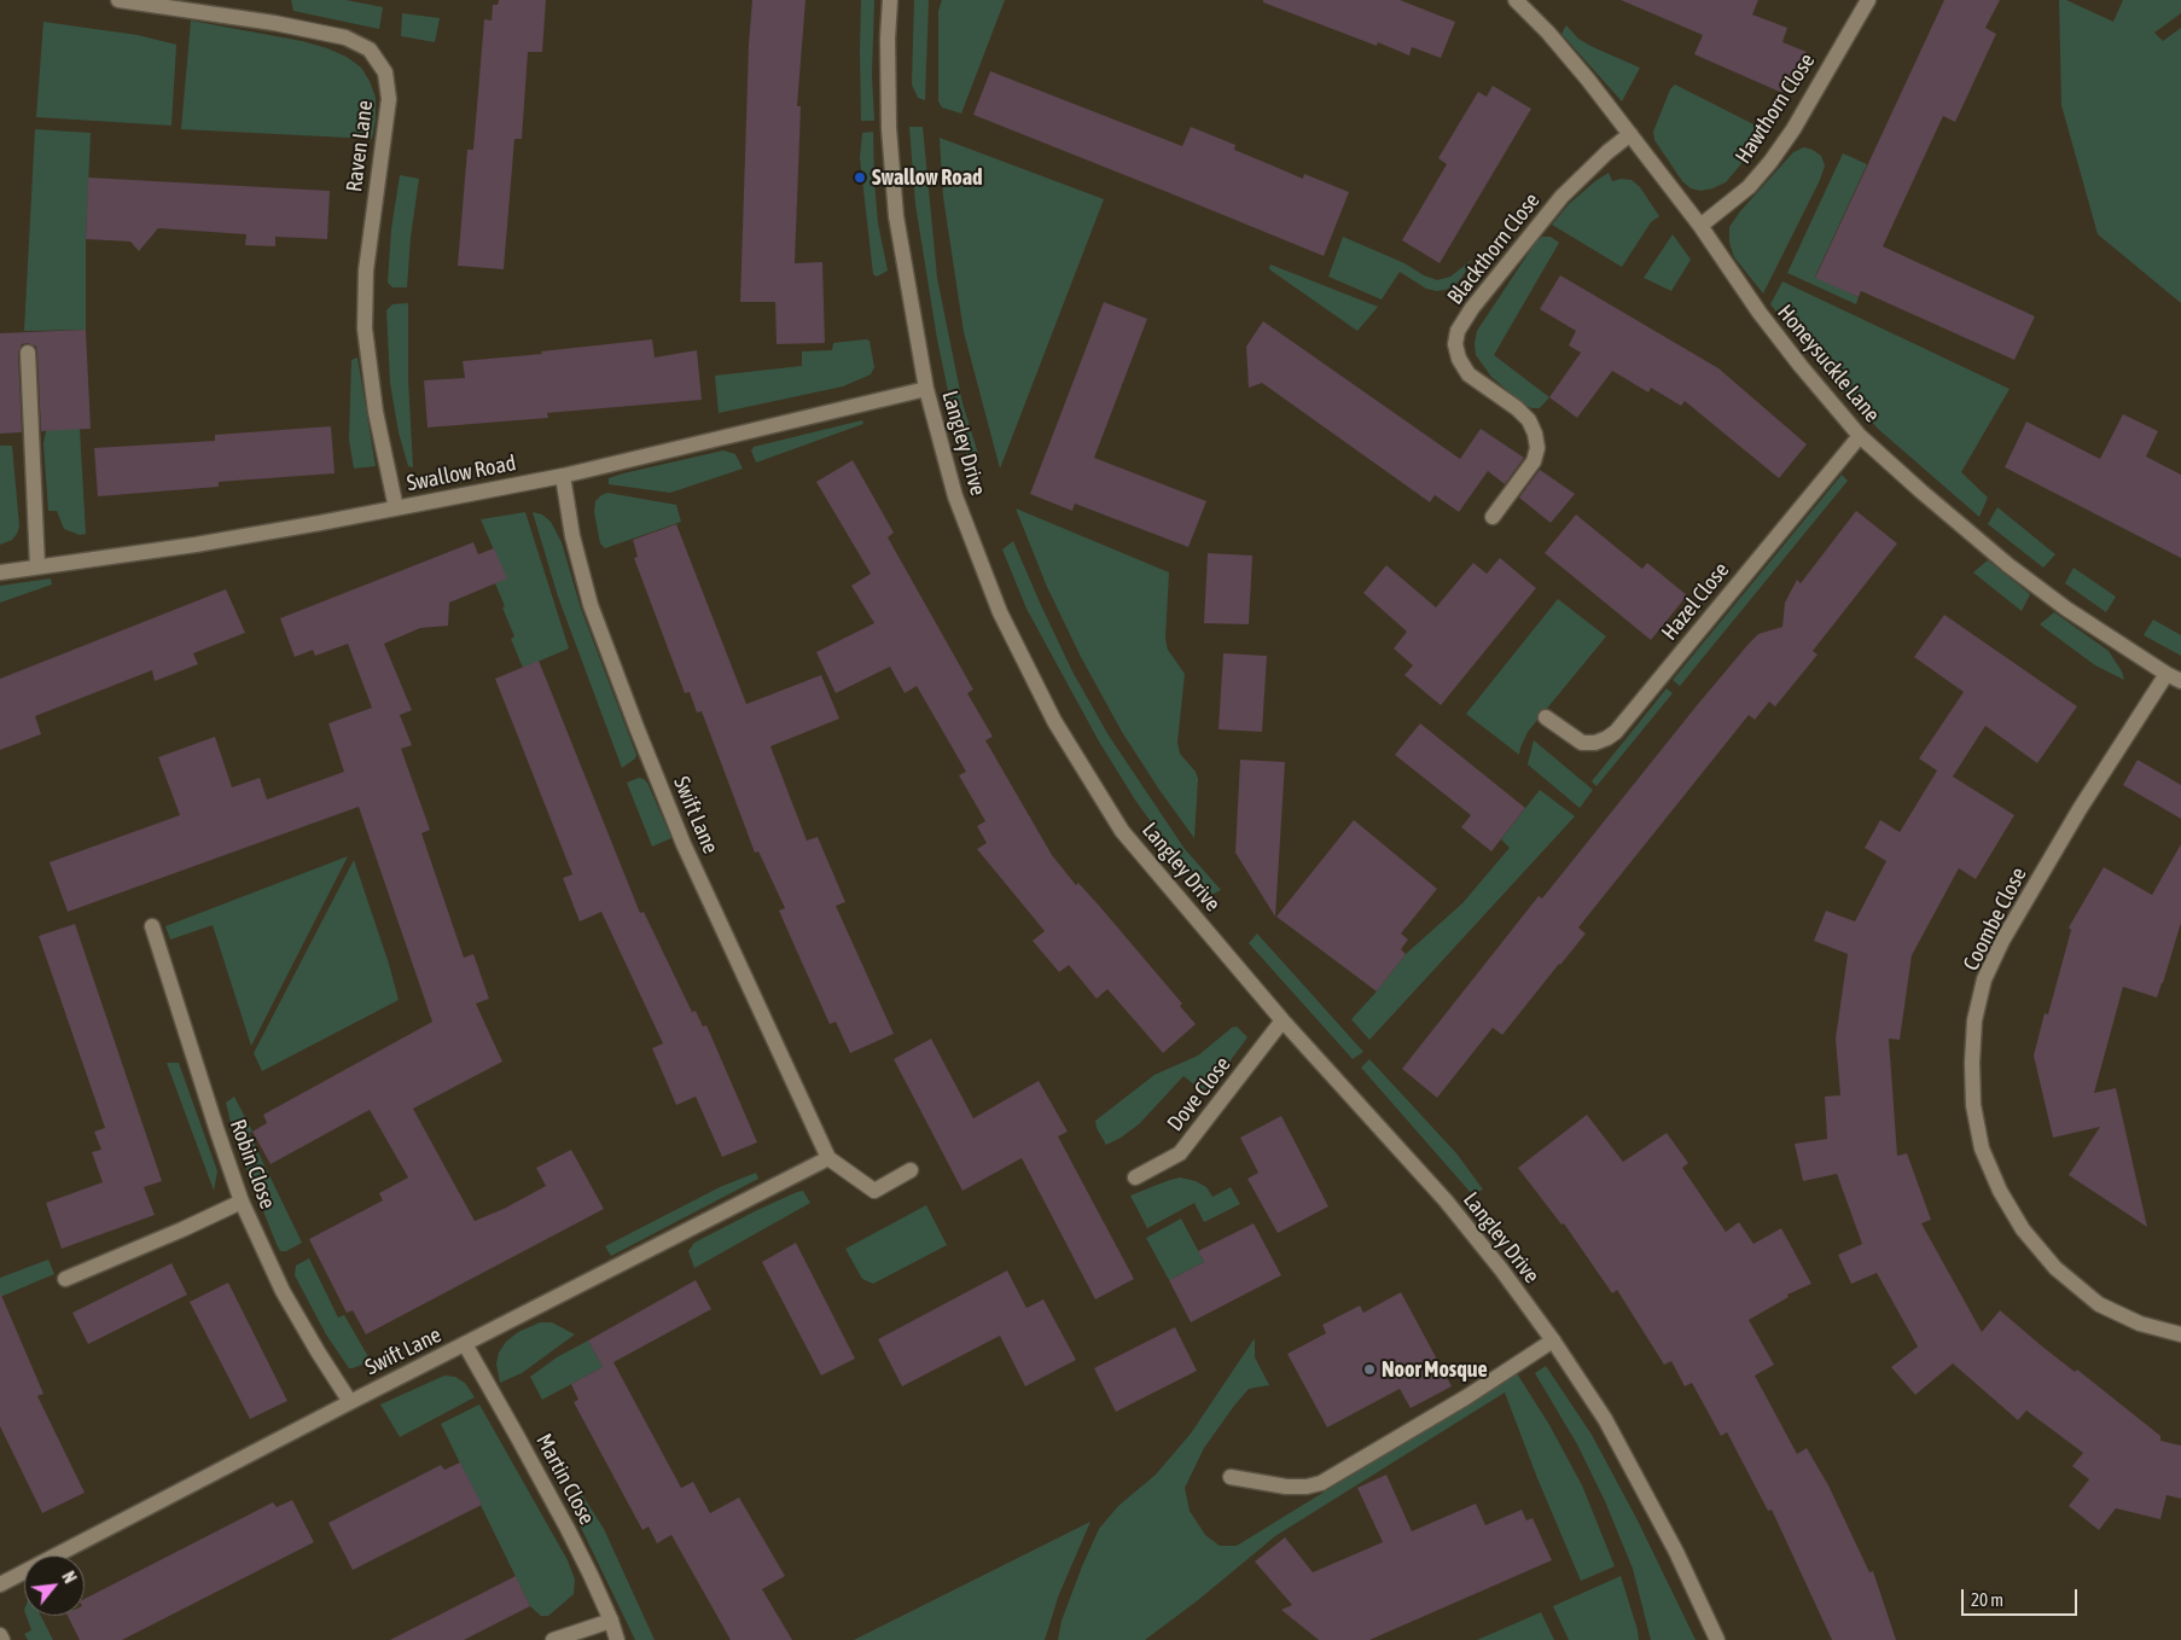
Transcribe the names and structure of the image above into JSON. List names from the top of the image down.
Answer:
{
  "streets": {
    "street": [
      "Hawthorn Close",
      "Raven Lane",
      "Blackthorn Close",
      "Honeysuckle Lane",
      "Langley Drive",
      "Swallow Road",
      "Hazel Close",
      "Swift Lane",
      "Coombe Close",
      "Dove Close",
      "Robin Close",
      "Martin Close"
    ]
  },
  "crossings": [
    ["Hawthorn Close", "Honeysuckle Lane"],
    ["Raven Lane", "Swallow Road"],
    ["Blackthorn Close", "Honeysuckle Lane"],
    ["Honeysuckle Lane", "Hazel Close"],
    ["Honeysuckle Lane", "Coombe Close"],
    ["Langley Drive", "Swallow Road"],
    ["Langley Drive", "Dove Close"],
    ["Swallow Road", "Swift Lane"],
    ["Swift Lane", "Robin Close"],
    ["Swift Lane", "Martin Close"]
  ],
  "places": ["Swallow Road", "Noor Mosque"],
  "scale_bar": "20 m",
  "north": "top right"
}
